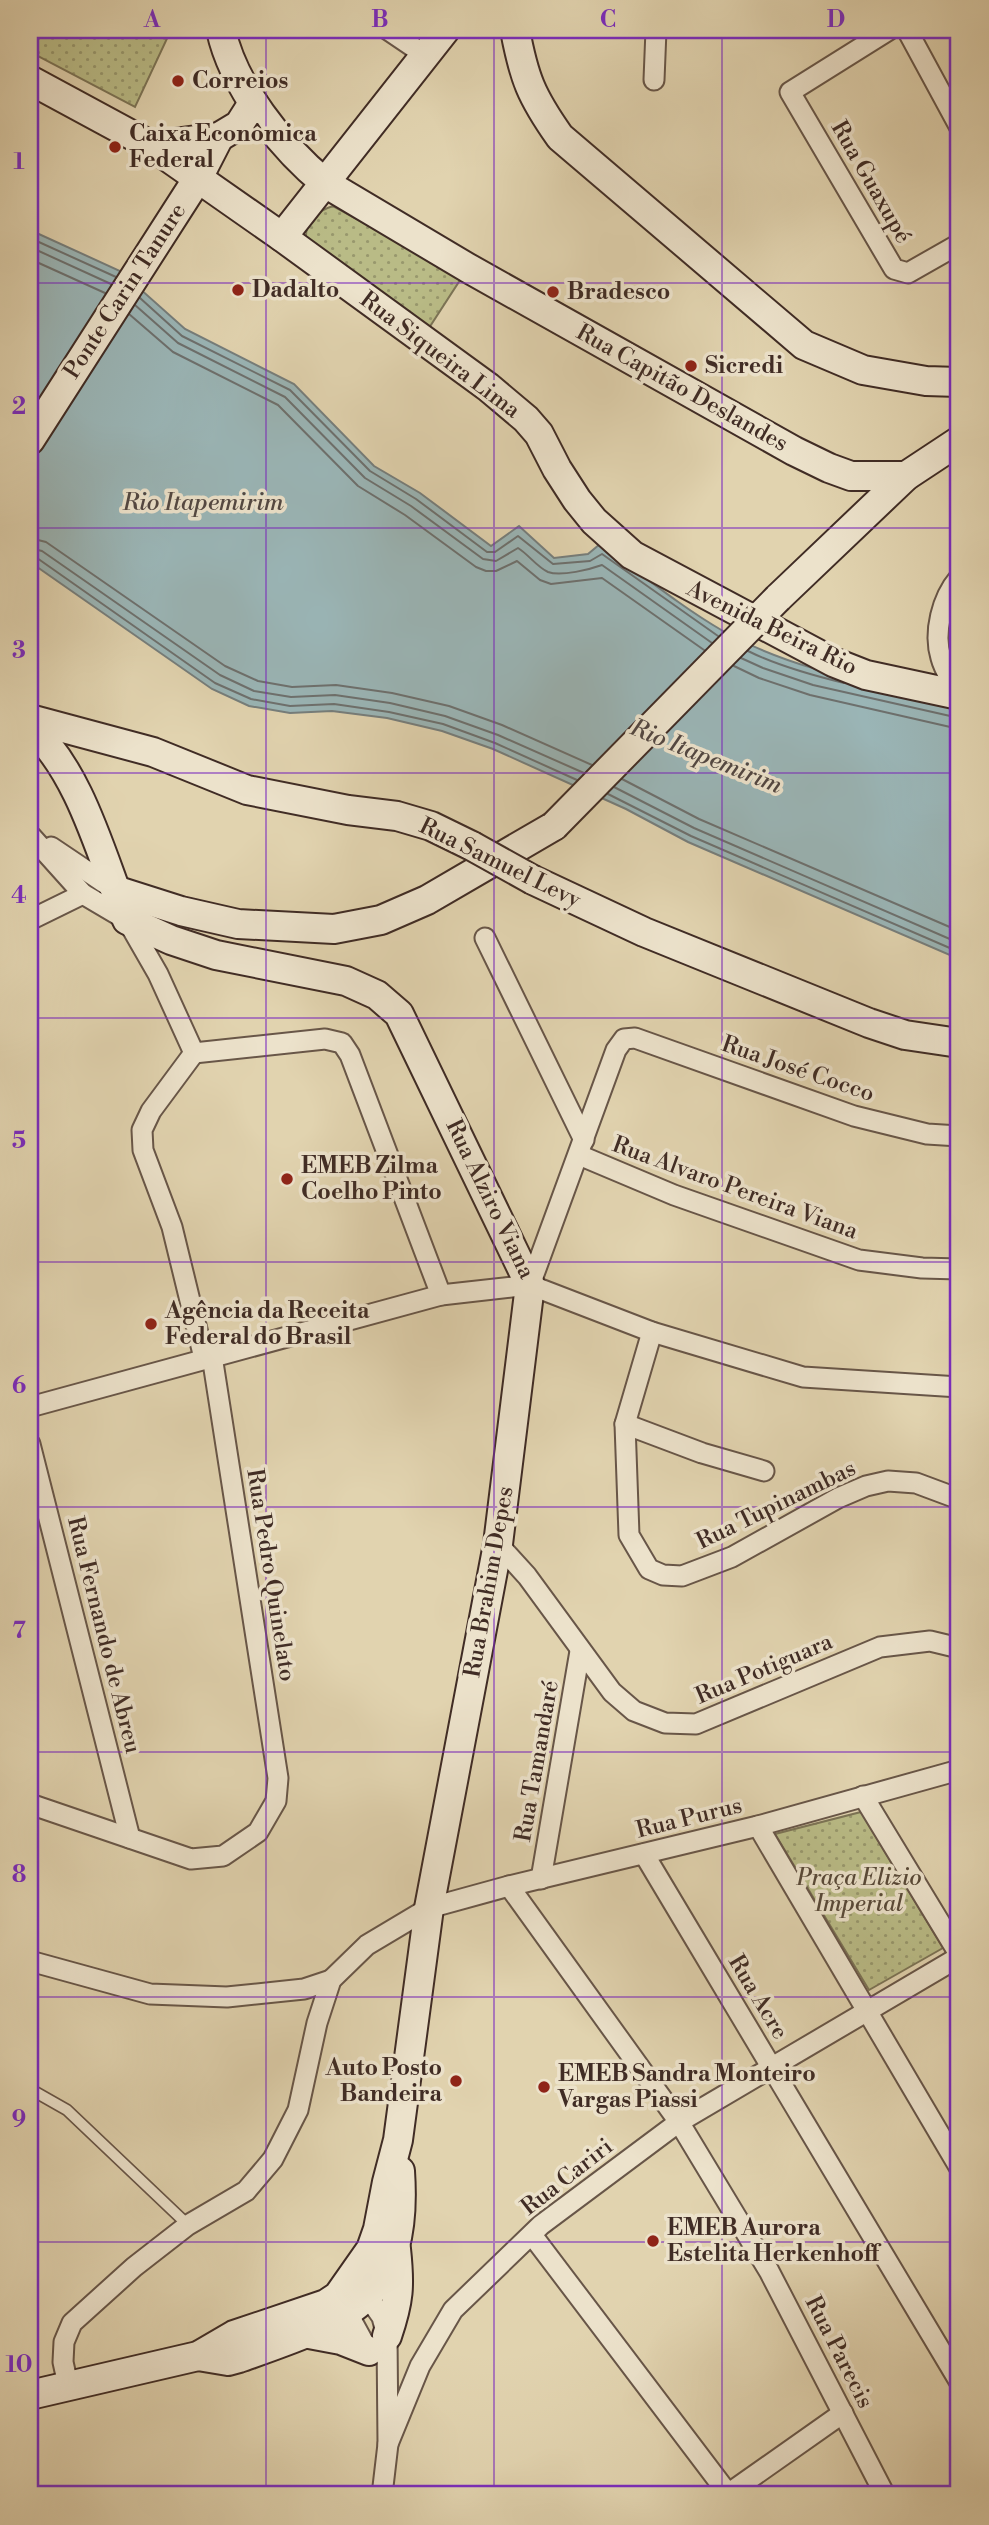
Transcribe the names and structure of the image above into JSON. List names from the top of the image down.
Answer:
{
  "streets": {
    "main road": [
      "Ponte Carin Tanure",
      "Rua Siqueira Lima",
      "Rua Capitão Deslandes",
      "Avenida Beira Rio",
      "Rua Samuel Levy",
      "Rua Alziro Viana",
      "Rua Brahim Depes"
    ],
    "street": [
      "Rua Guaxupé",
      "Rua José Cocco",
      "Rua Alvaro Pereira Viana",
      "Rua Tupinambas",
      "Rua Pedro Quinelato",
      "Rua Fernando de Abreu",
      "Rua Potiguara",
      "Rua Tamandaré",
      "Rua Purus",
      "Rua Acre",
      "Rua Cariri",
      "Rua Parecis"
    ]
  },
  "crossings": [
    ["Ponte Carin Tanure", "Rua Siqueira Lima"],
    ["Rua Siqueira Lima", "Avenida Beira Rio"],
    ["Rua José Cocco", "Rua Brahim Depes"],
    ["Rua Alvaro Pereira Viana", "Rua Brahim Depes"],
    ["Rua Alziro Viana", "Rua Tupinambas"],
    ["Rua Alziro Viana", "Rua Brahim Depes"],
    ["Rua Pedro Quinelato", "Rua Fernando de Abreu"],
    ["Rua Brahim Depes", "Rua Potiguara"],
    ["Rua Brahim Depes", "Rua Purus"],
    ["Rua Potiguara", "Rua Tamandaré"],
    ["Rua Tamandaré", "Rua Purus"],
    ["Rua Purus", "Rua Acre"],
    ["Rua Purus", "Rua Parecis"],
    ["Rua Acre", "Rua Cariri"],
    ["Rua Cariri", "Rua Parecis"]
  ],
  "water": ["Rio Itapemirim"],
  "parks": ["Praça Elizio Imperial"],
  "places": [
    "Correios",
    "Caixa Econômica Federal",
    "Dadalto",
    "Bradesco",
    "Sicredi",
    "EMEB Zilma Coelho Pinto",
    "Agência da Receita Federal do Brasil",
    "Auto Posto Bandeira",
    "EMEB Sandra Monteiro Vargas Piassi",
    "EMEB Aurora Estelita Herkenhoff"
  ],
  "grid": {
    "columns": [
      "A",
      "B",
      "C",
      "D"
    ],
    "rows": [
      "1",
      "2",
      "3",
      "4",
      "5",
      "6",
      "7",
      "8",
      "9",
      "10"
    ]
  }
}
